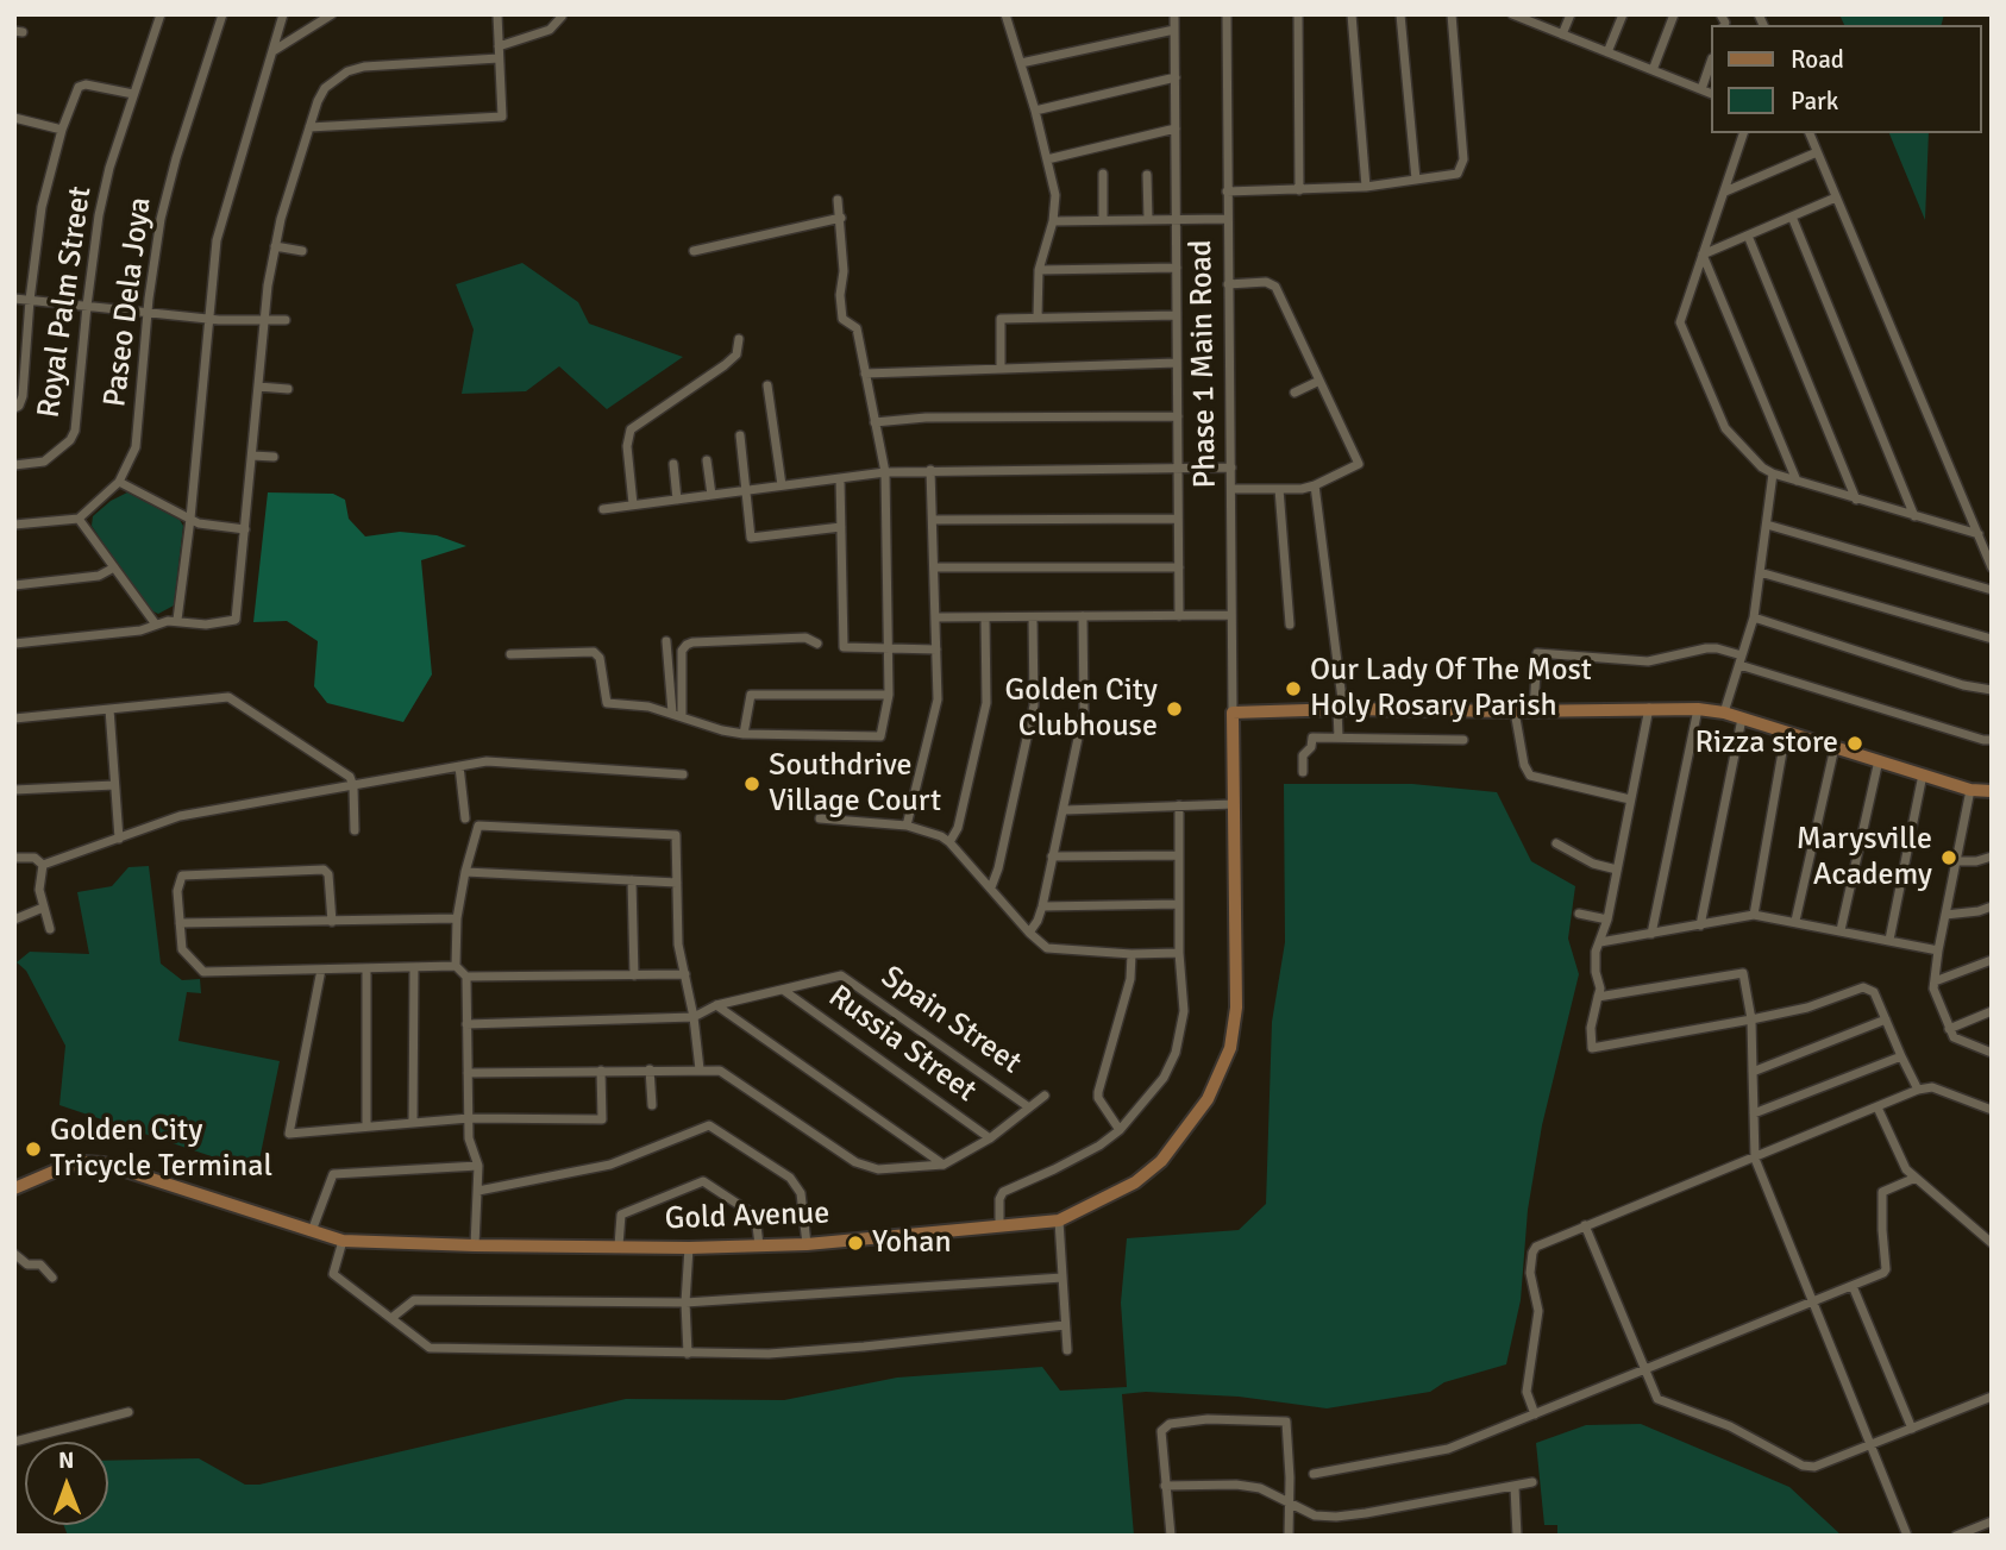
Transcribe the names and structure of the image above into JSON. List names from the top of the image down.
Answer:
{
  "streets": {
    "street": [
      "Royal Palm Street",
      "Paseo Dela Joya",
      "Phase 1 Main Road",
      "Spain Street",
      "Russia Street",
      "Gold Avenue"
    ]
  },
  "crossings": [
    ["Phase 1 Main Road", "Gold Avenue"],
    ["Spain Street", "Russia Street"]
  ],
  "places": [
    "Our Lady Of The Most Holy Rosary Parish",
    "Golden City Clubhouse",
    "Rizza store",
    "Southdrive Village Court",
    "Marysville Academy",
    "Golden City Tricycle Terminal",
    "Yohan"
  ],
  "legend": ["Road", "Park"],
  "north": "top"
}
